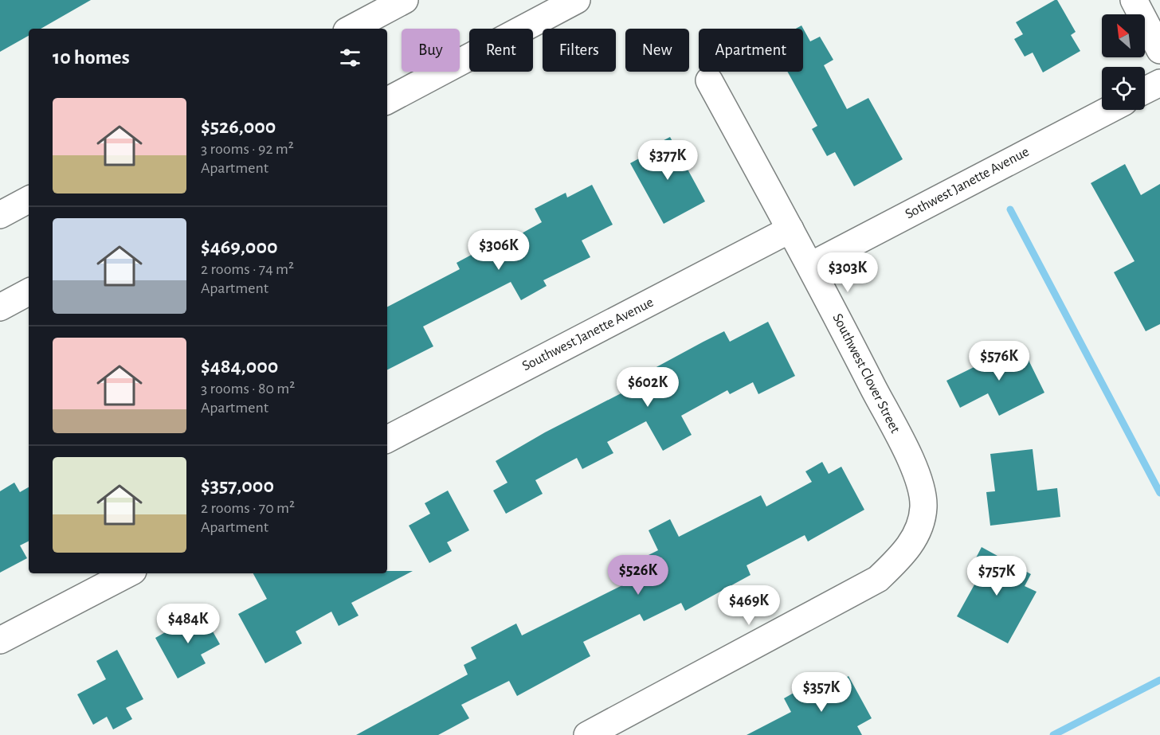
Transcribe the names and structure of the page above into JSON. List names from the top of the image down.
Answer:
{
  "streets": {
    "street": ["Sothwest Janette Avenue", "Southwest Janette Avenue", "Southwest Clover Street"]
  },
  "crossings": [
    ["Sothwest Janette Avenue", "Southwest Clover Street"],
    ["Southwest Janette Avenue", "Southwest Clover Street"]
  ],
  "north": "top left",
  "page": {
    "chip": [
      "Buy",
      "Rent",
      "Filters",
      "New",
      "Apartment"
    ],
    "heading": "10 homes",
    "list": [
      {
        "name": "$526,000",
        "note": "3 rooms · 92 m² · Apartment"
      },
      {
        "name": "$469,000",
        "note": "2 rooms · 74 m² · Apartment"
      },
      {
        "name": "$484,000",
        "note": "3 rooms · 80 m² · Apartment"
      },
      {
        "name": "$357,000",
        "note": "2 rooms · 70 m² · Apartment"
      }
    ],
    "price": [
      "$377K",
      "$306K",
      "$303K",
      "$576K",
      "$602K",
      "$526K",
      "$757K",
      "$469K",
      "$484K",
      "$357K"
    ]
  }
}
